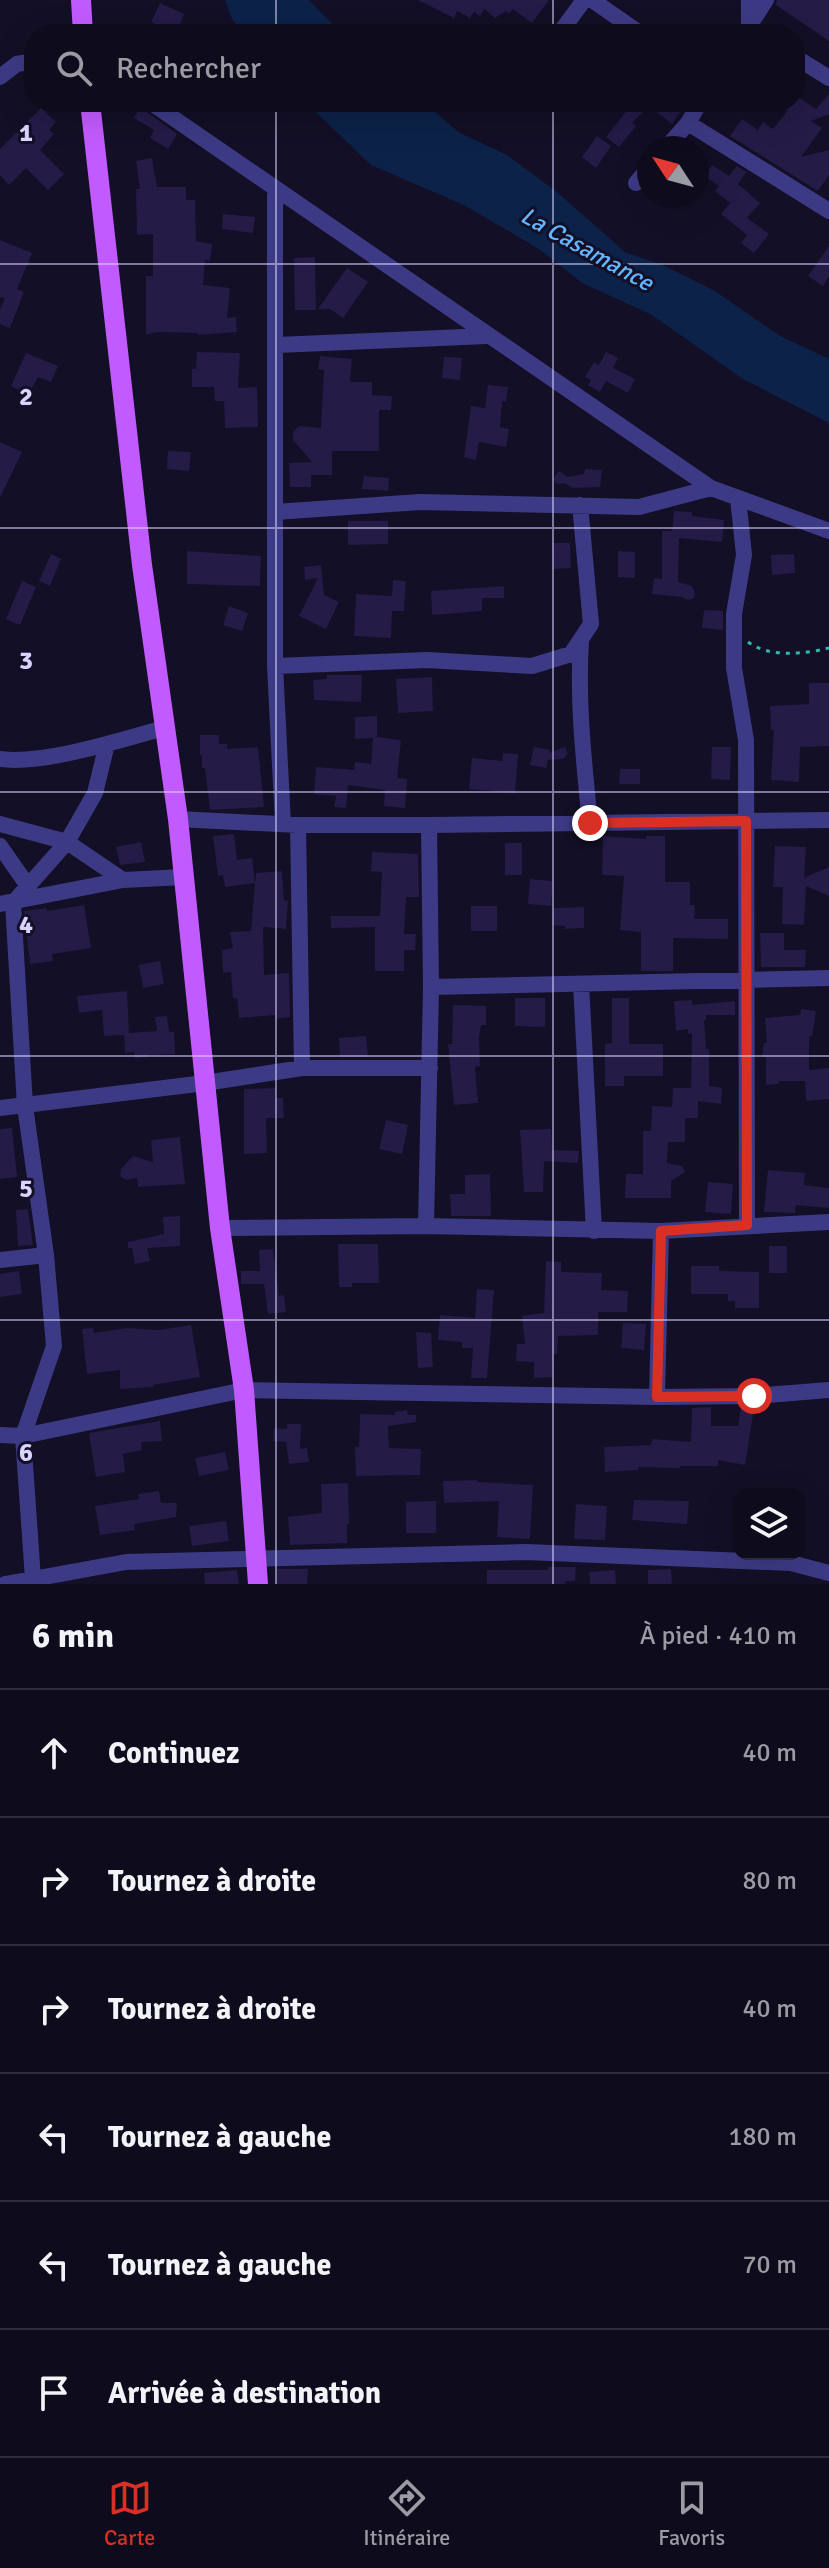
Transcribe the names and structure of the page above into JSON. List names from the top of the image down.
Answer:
{
  "water": ["La Casamance"],
  "north": "top left",
  "page": {
    "search": "Rechercher",
    "heading": ["6 min", "À pied · 410 m"],
    "list": [
      ["Continuez", "40 m"],
      ["Tournez à droite", "80 m"],
      ["Tournez à droite", "40 m"],
      ["Tournez à gauche", "180 m"],
      ["Tournez à gauche", "70 m"],
      "Arrivée à destination"
    ],
    "nav": ["Carte", "Itinéraire", "Favoris"]
  },
  "grid": {
    "rows": [
      "1",
      "2",
      "3",
      "4",
      "5",
      "6"
    ]
  }
}
